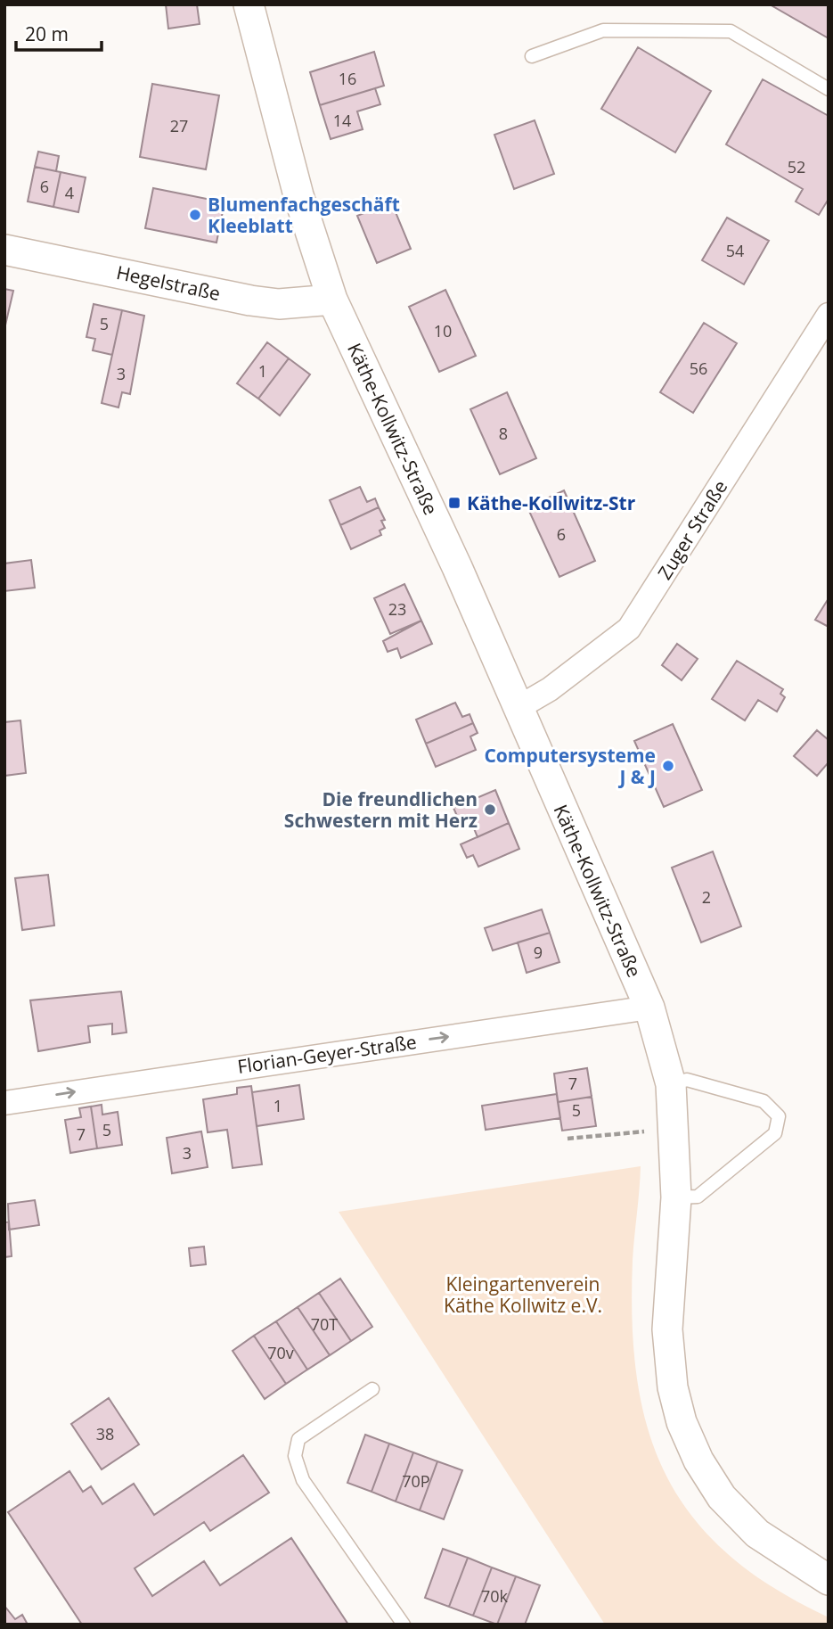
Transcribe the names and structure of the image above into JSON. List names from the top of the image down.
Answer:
{
  "streets": {
    "street": [
      "Hegelstraße",
      "Käthe-Kollwitz-Straße",
      "Zuger Straße",
      "Florian-Geyer-Straße"
    ]
  },
  "crossings": [
    ["Hegelstraße", "Käthe-Kollwitz-Straße"],
    ["Käthe-Kollwitz-Straße", "Zuger Straße"],
    ["Käthe-Kollwitz-Straße", "Florian-Geyer-Straße"]
  ],
  "one_way": ["Florian-Geyer-Straße"],
  "parks": ["Kleingartenverein Käthe Kollwitz e.V."],
  "places": {
    "other": ["Blumenfachgeschäft Kleeblatt", "Computersysteme J & J", "Die freundlichen Schwestern mit Herz"],
    "transit": ["Käthe-Kollwitz-Str"]
  },
  "house_numbers": [
    "16",
    "14",
    "27",
    "52",
    "6",
    "4",
    "54",
    "5",
    "10",
    "56",
    "1",
    "3",
    "8",
    "6",
    "23",
    "2",
    "9",
    "7",
    "1",
    "5",
    "5",
    "7",
    "3",
    "70T",
    "70v",
    "38",
    "70P",
    "70k"
  ],
  "scale_bar": "20 m"
}
